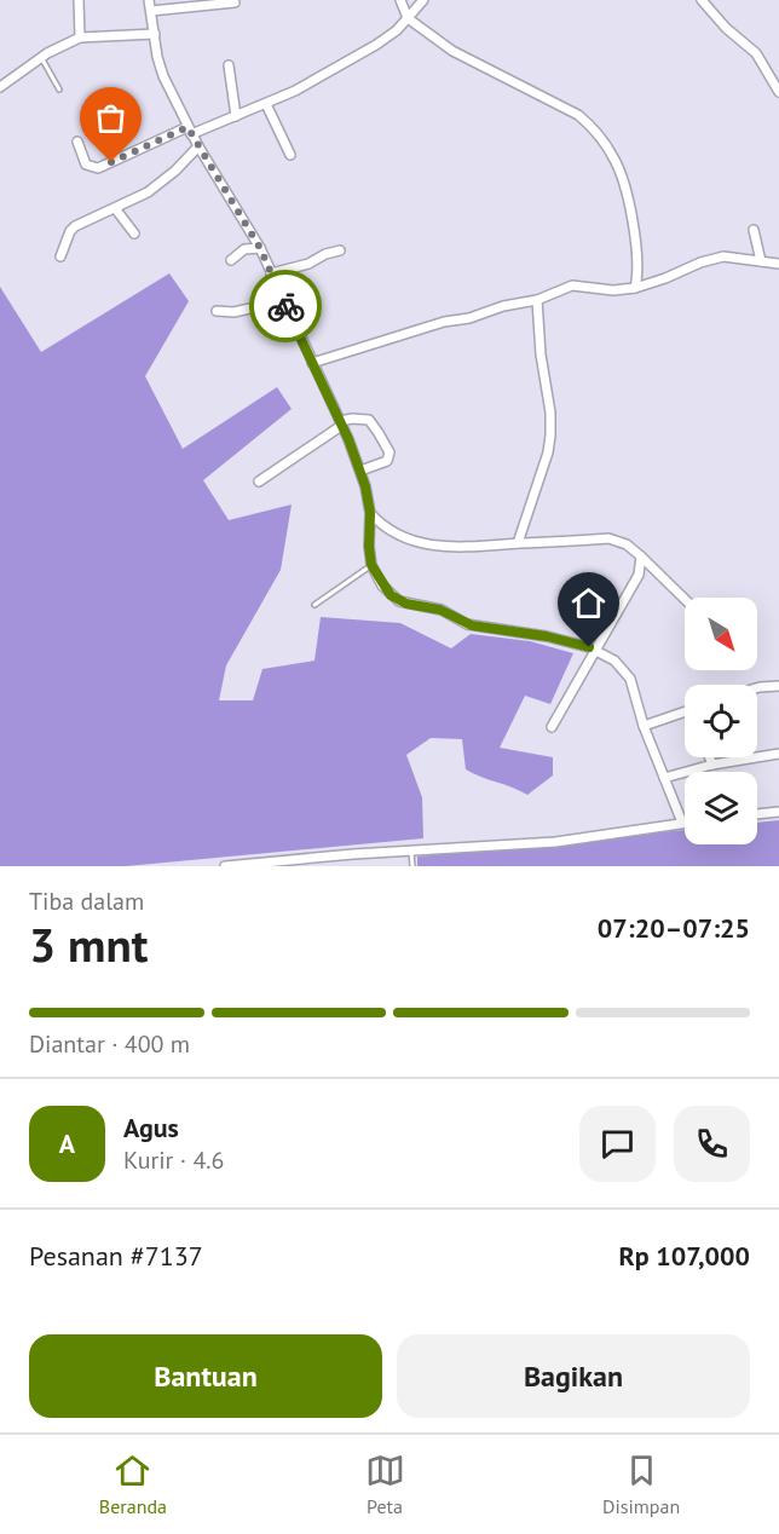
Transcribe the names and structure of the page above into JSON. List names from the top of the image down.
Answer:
{
  "north": "bottom right",
  "page": {
    "heading": ["3 mnt", "Tiba dalam", "07:20–07:25"],
    "panel": [
      "Agus",
      "Kurir · 4.6",
      "Pesanan #7137",
      "Rp 107,000"
    ],
    "bar": "Diantar · 400 m",
    "round": "A",
    "buttons": ["Bantuan", "Bagikan"],
    "tabs": ["Beranda", "Peta", "Disimpan"]
  }
}
